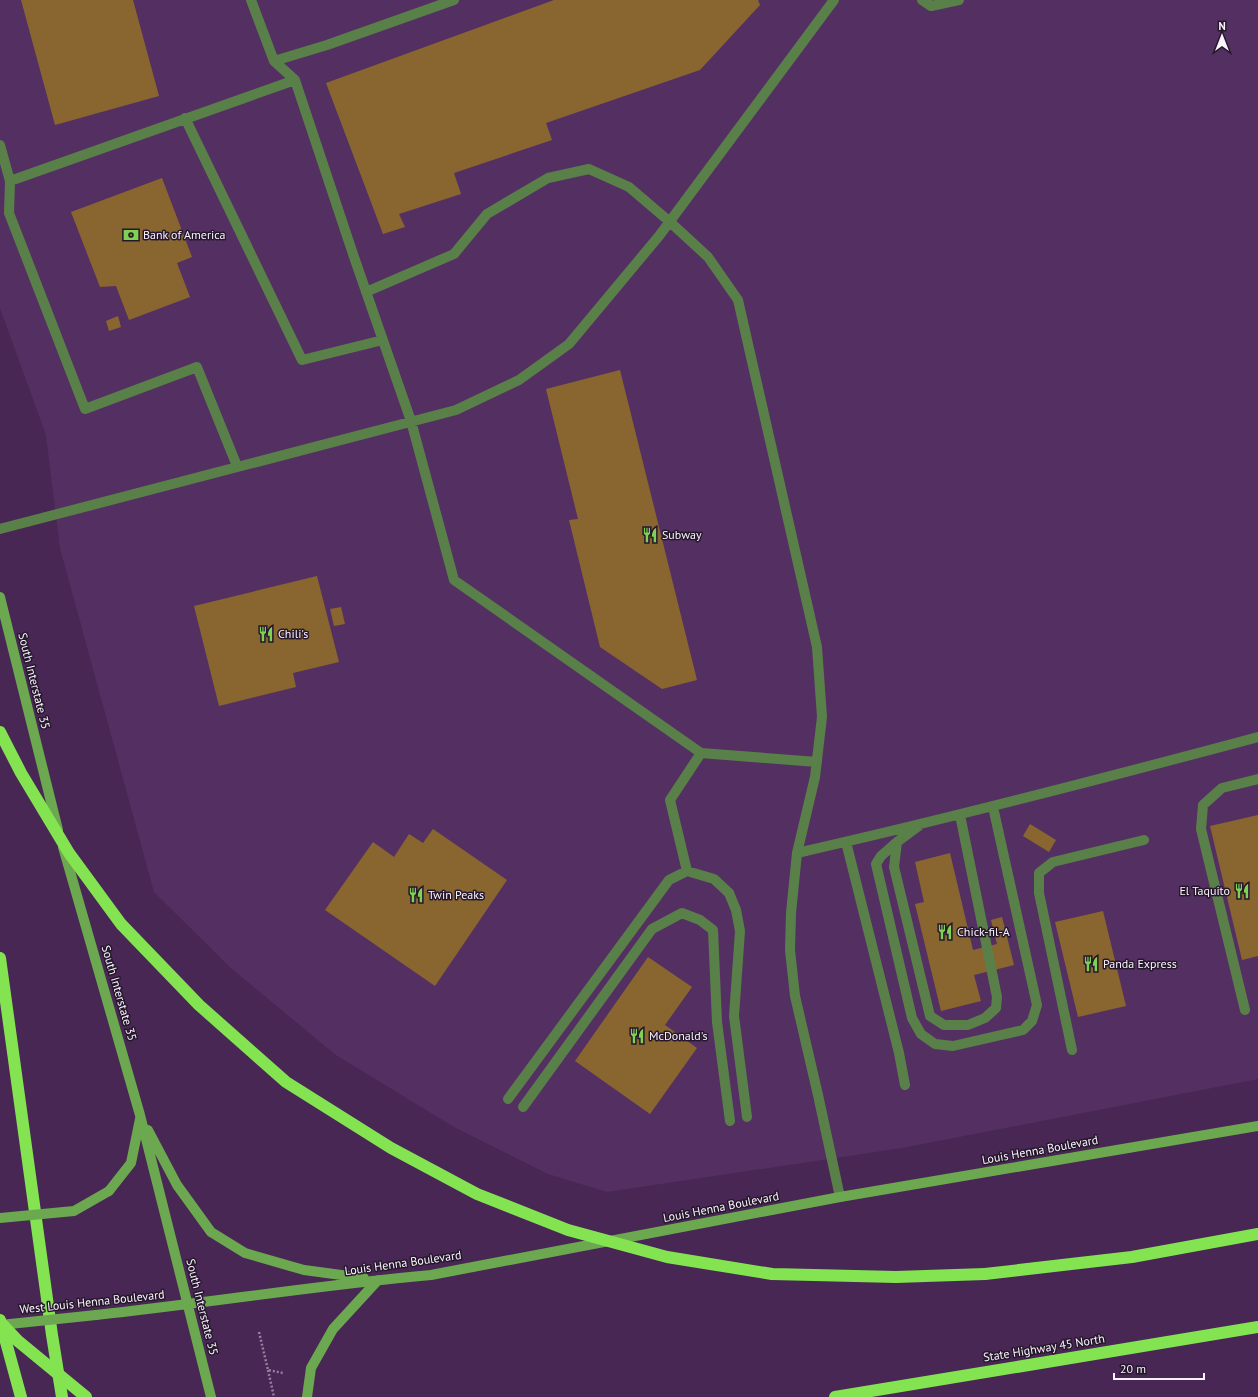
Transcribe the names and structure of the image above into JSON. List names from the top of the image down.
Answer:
{
  "streets": {
    "highway": ["State Highway 45 North"],
    "main road": ["South Interstate 35", "Louis Henna Boulevard", "West Louis Henna Boulevard"]
  },
  "crossings": [
    ["South Interstate 35", "Louis Henna Boulevard"],
    ["South Interstate 35", "West Louis Henna Boulevard"],
    ["Louis Henna Boulevard", "West Louis Henna Boulevard"]
  ],
  "places": {
    "bank": ["Bank of America"],
    "restaurant": [
      "Subway",
      "Chili's",
      "El Taquito",
      "Twin Peaks",
      "Chick-fil-A",
      "Panda Express",
      "McDonald's"
    ]
  },
  "scale_bar": "20 m",
  "north": "top"
}
